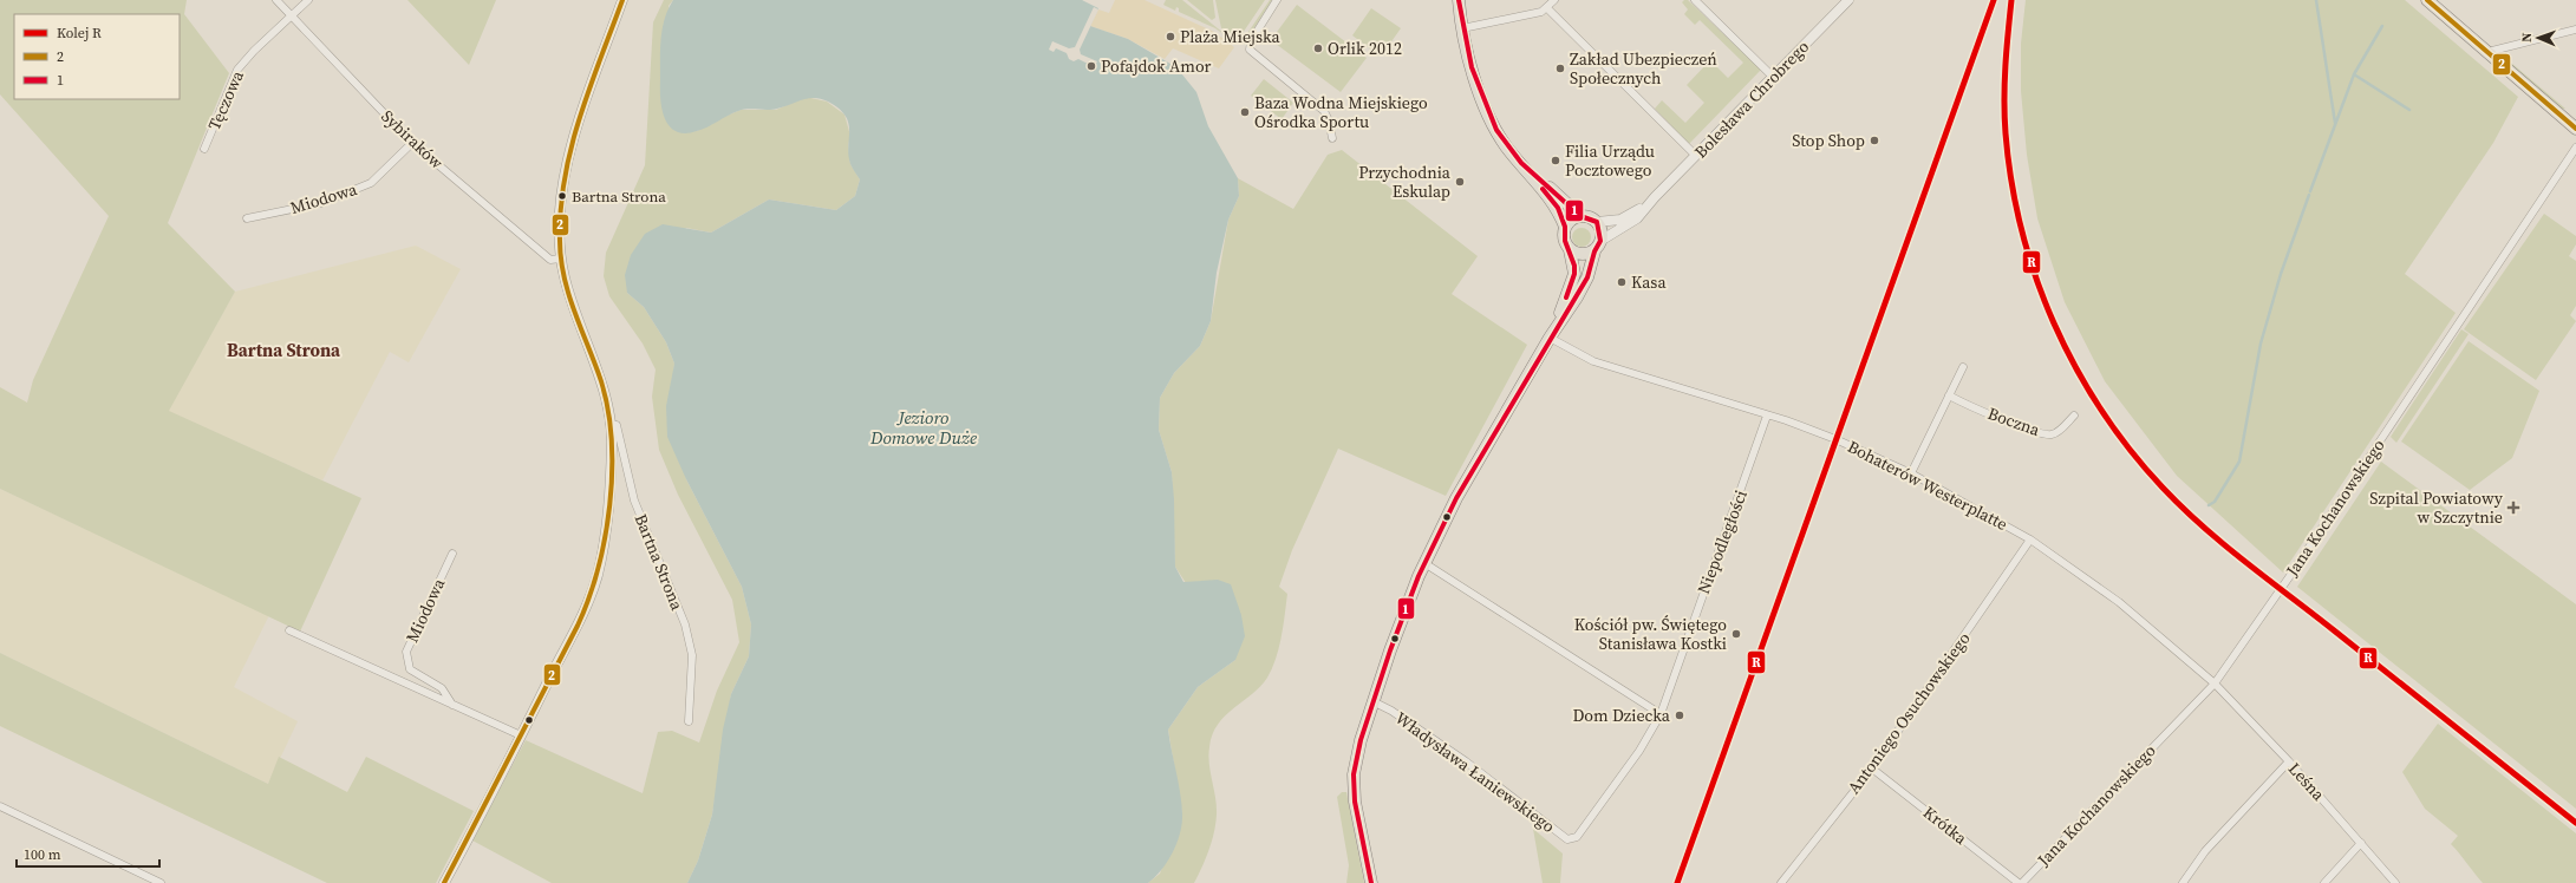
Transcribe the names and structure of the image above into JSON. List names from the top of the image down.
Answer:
{
  "streets": {
    "street": [
      "Bolesława Chrobrego",
      "Tęczowa",
      "Sybiraków",
      "Miodowa",
      "Boczna",
      "Bohaterów Westerplatte",
      "Jana Kochanowskiego",
      "Niepodległości",
      "Bartna Strona",
      "Antoniego Osuchowskiego",
      "Władysława Łaniewskiego",
      "Leśna",
      "Krótka"
    ]
  },
  "crossings": [
    ["Tęczowa", "Sybiraków"],
    ["Sybiraków", "Miodowa"],
    ["Sybiraków", "Bartna Strona"],
    ["Bohaterów Westerplatte", "Jana Kochanowskiego"],
    ["Bohaterów Westerplatte", "Niepodległości"],
    ["Bohaterów Westerplatte", "Antoniego Osuchowskiego"],
    ["Bohaterów Westerplatte", "Leśna"],
    ["Jana Kochanowskiego", "Leśna"],
    ["Jana Kochanowskiego", "Krótka"],
    ["Niepodległości", "Władysława Łaniewskiego"],
    ["Antoniego Osuchowskiego", "Krótka"]
  ],
  "districts": ["Bartna Strona"],
  "water": ["Jezioro Domowe Duże"],
  "places": {
    "other": [
      "Plaża Miejska",
      "Orlik 2012",
      "Pofajdok Amor",
      "Zakład Ubezpieczeń Społecznych",
      "Baza Wodna Miejskiego Ośrodka Sportu",
      "Stop Shop",
      "Filia Urządu Pocztowego",
      "Przychodnia Eskulap",
      "Bartna Strona",
      "Kasa",
      "Kościół pw. Świętego Stanisława Kostki",
      "Dom Dziecka"
    ],
    "health": ["Szpital Powiatowy w Szczytnie"]
  },
  "lines": ["rail line R", "transit line 2", "transit line 1"],
  "legend": ["Kolej R", "2", "1"],
  "scale_bar": "100 m",
  "north": "left"
}
